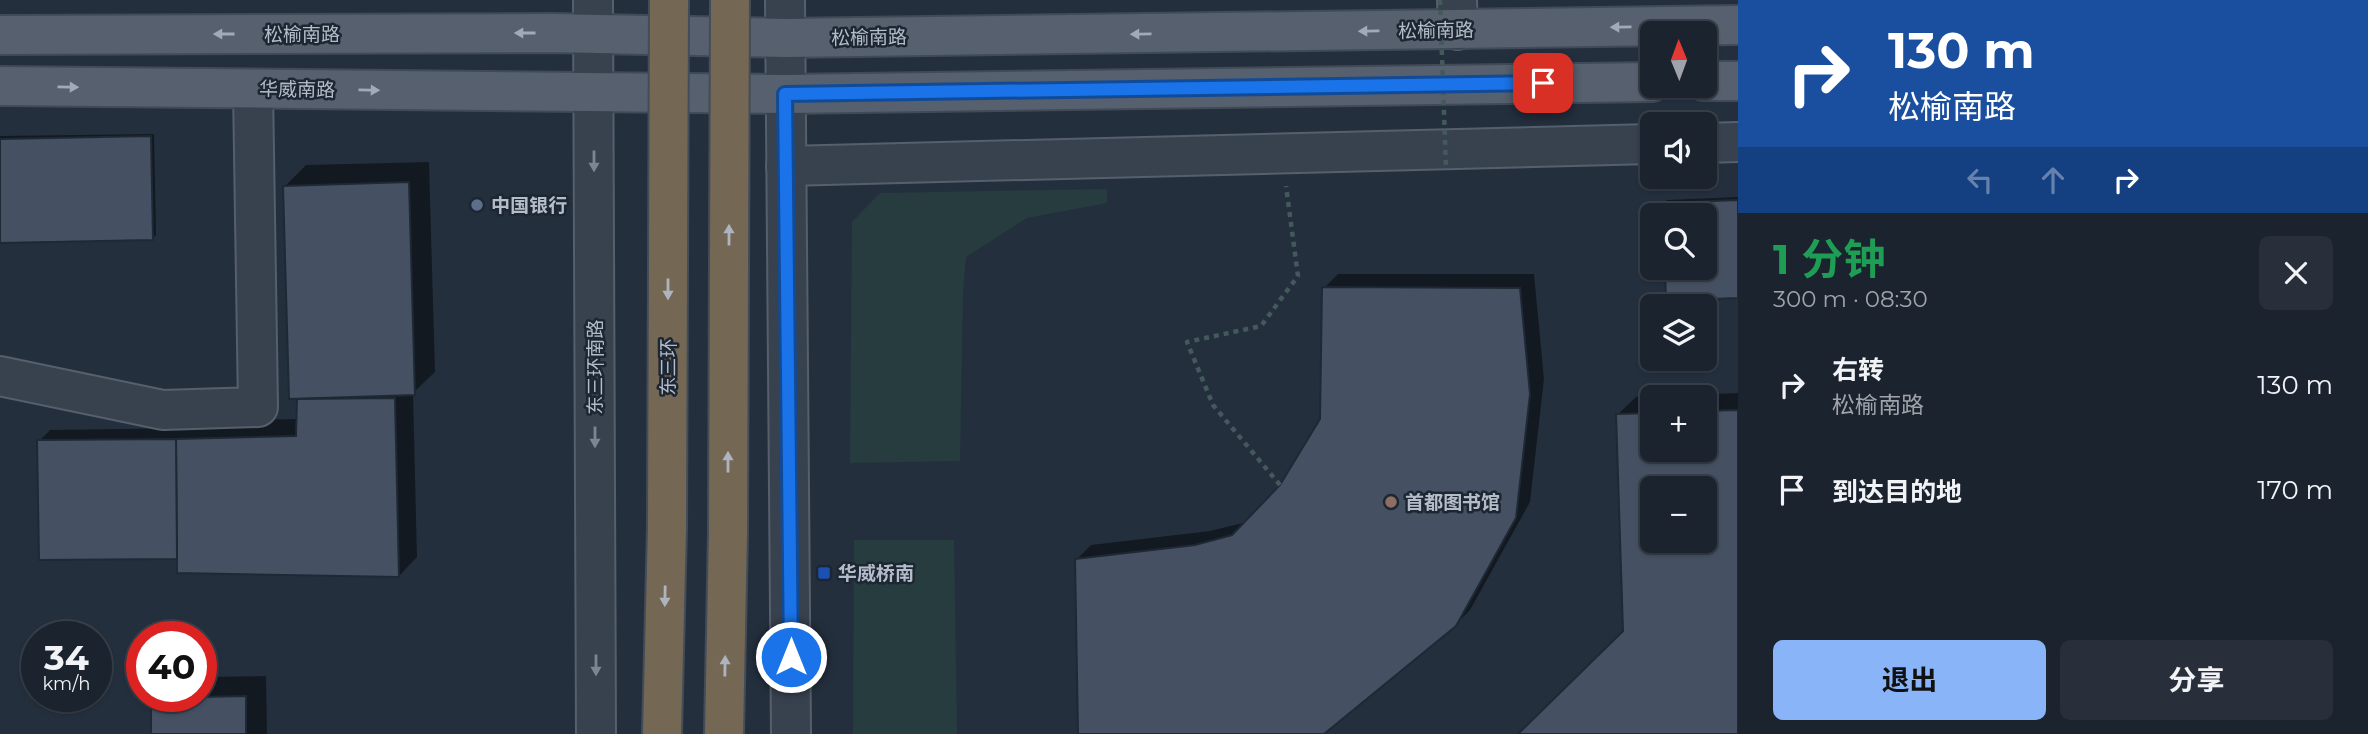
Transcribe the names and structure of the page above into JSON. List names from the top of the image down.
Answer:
{
  "streets": {
    "highway": ["东三环"],
    "main road": ["松榆南路", "华威南路"],
    "street": ["东三环南路"]
  },
  "crossings": [
    ["松榆南路", "东三环南路"],
    ["华威南路", "东三环南路"]
  ],
  "one_way": ["华威南路"],
  "places": {
    "other": ["中国银行", "首都图书馆"],
    "transit": ["华威桥南"]
  },
  "north": "top",
  "page": {
    "turn": ["130 m", "松榆南路"],
    "map_buttons": ["+", "−"],
    "heading": ["1 分钟", "300 m · 08:30"],
    "list": [
      {
        "name": "右转",
        "note": "松榆南路",
        "value": "130 m"
      },
      {
        "name": "到达目的地",
        "value": "170 m"
      }
    ],
    "speed": "34 km/h",
    "limit": "40",
    "buttons": ["退出", "分享"]
  }
}
